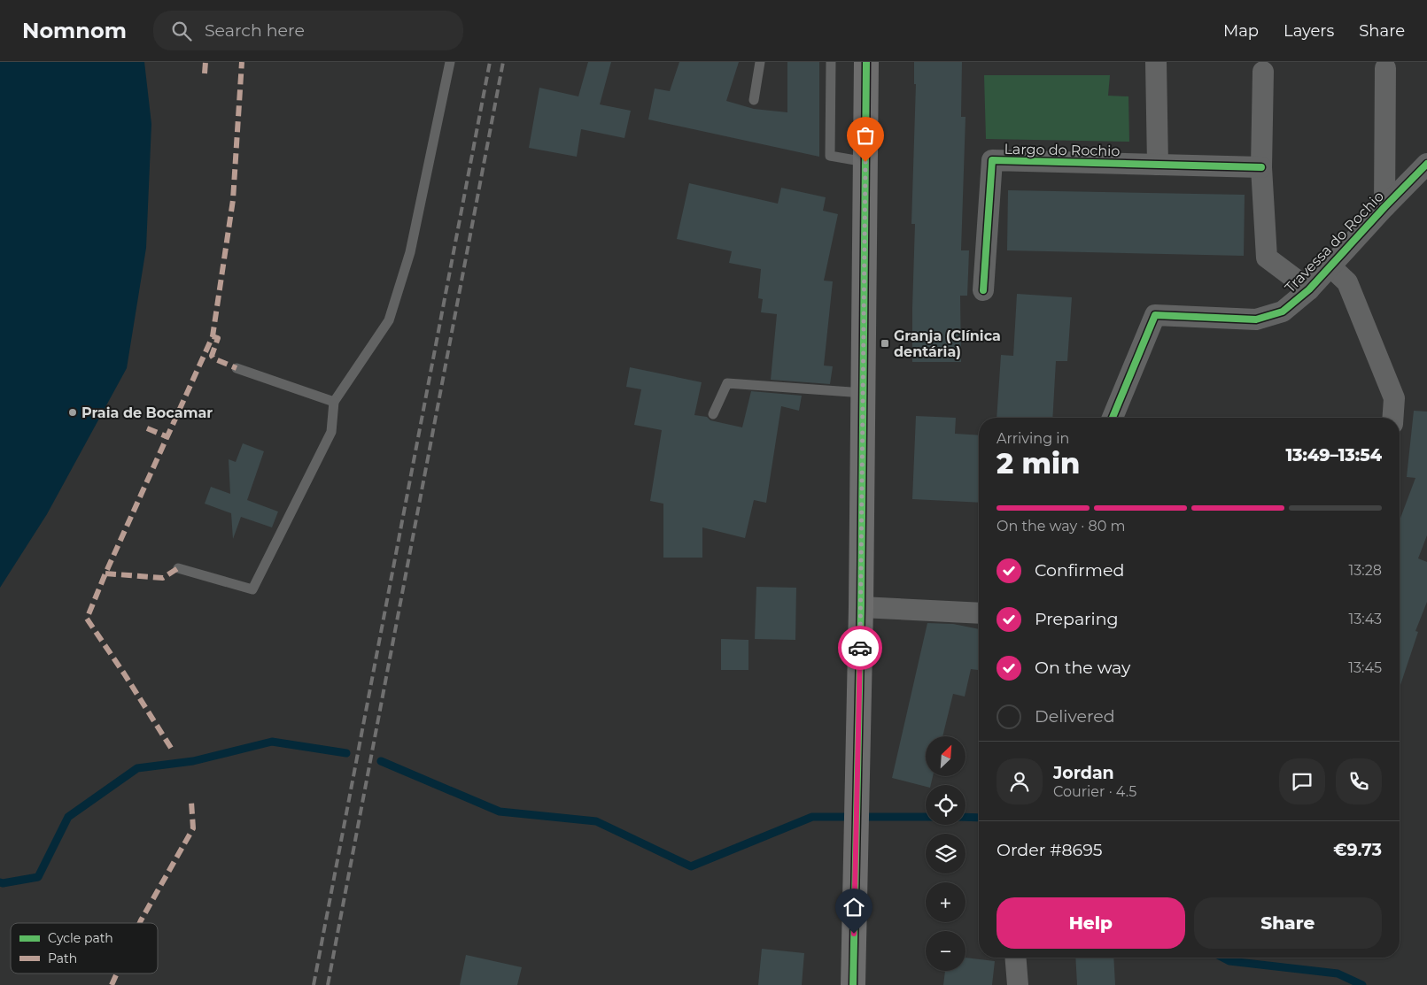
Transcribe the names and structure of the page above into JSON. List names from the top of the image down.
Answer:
{
  "streets": {
    "street": ["Largo do Rochio", "Travessa do Rochio"]
  },
  "places": {
    "transit": ["Granja (Clínica dentária)"],
    "other": ["Praia de Bocamar"]
  },
  "legend": ["Cycle path", "Path"],
  "north": "top right",
  "page": {
    "header": "Nomnom",
    "search": "Search here",
    "nav": ["Map", "Layers", "Share"],
    "heading": ["2 min", "Arriving in", "13:49–13:54"],
    "panel": [
      "Jordan",
      "Courier · 4.5",
      "Order #8695",
      "€9.73"
    ],
    "bar": "On the way · 80 m",
    "list": [
      ["Confirmed", "13:28"],
      ["Preparing", "13:43"],
      ["On the way", "13:45"],
      "Delivered"
    ],
    "map_buttons": ["+", "−"],
    "buttons": ["Help", "Share"]
  }
}
